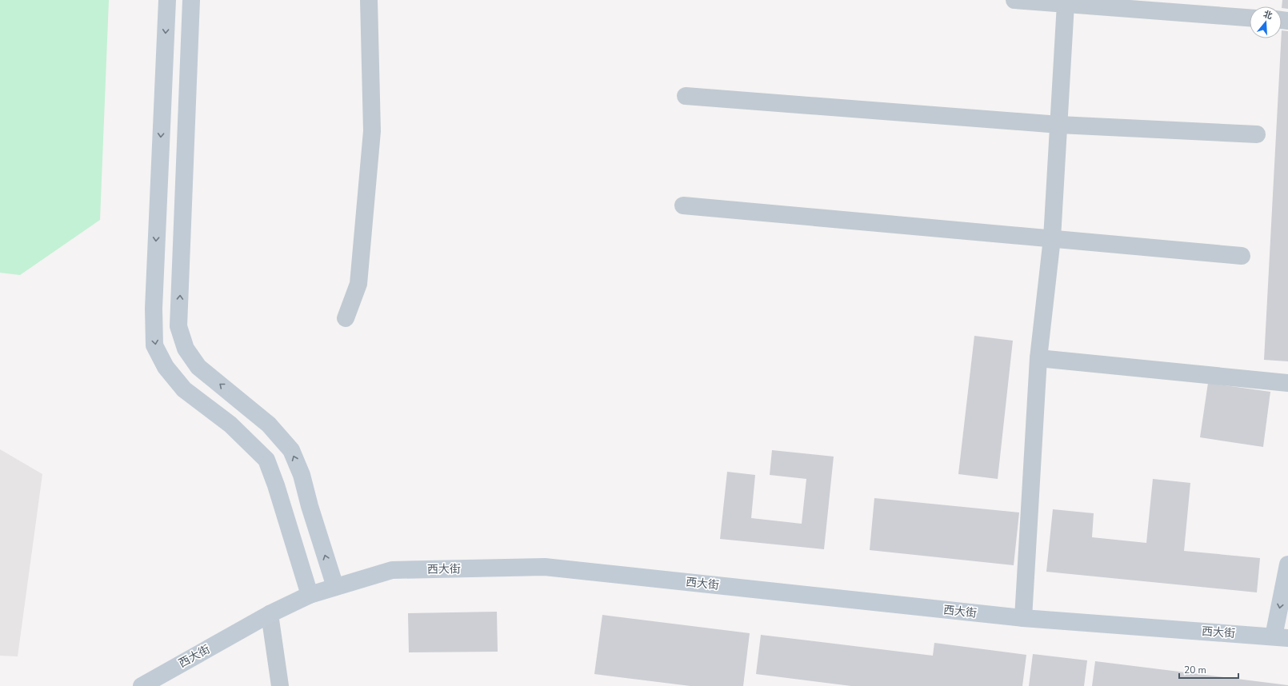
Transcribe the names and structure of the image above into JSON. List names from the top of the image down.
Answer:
{
  "streets": {
    "street": ["西大街"]
  },
  "scale_bar": "20 m",
  "north": "top"
}
